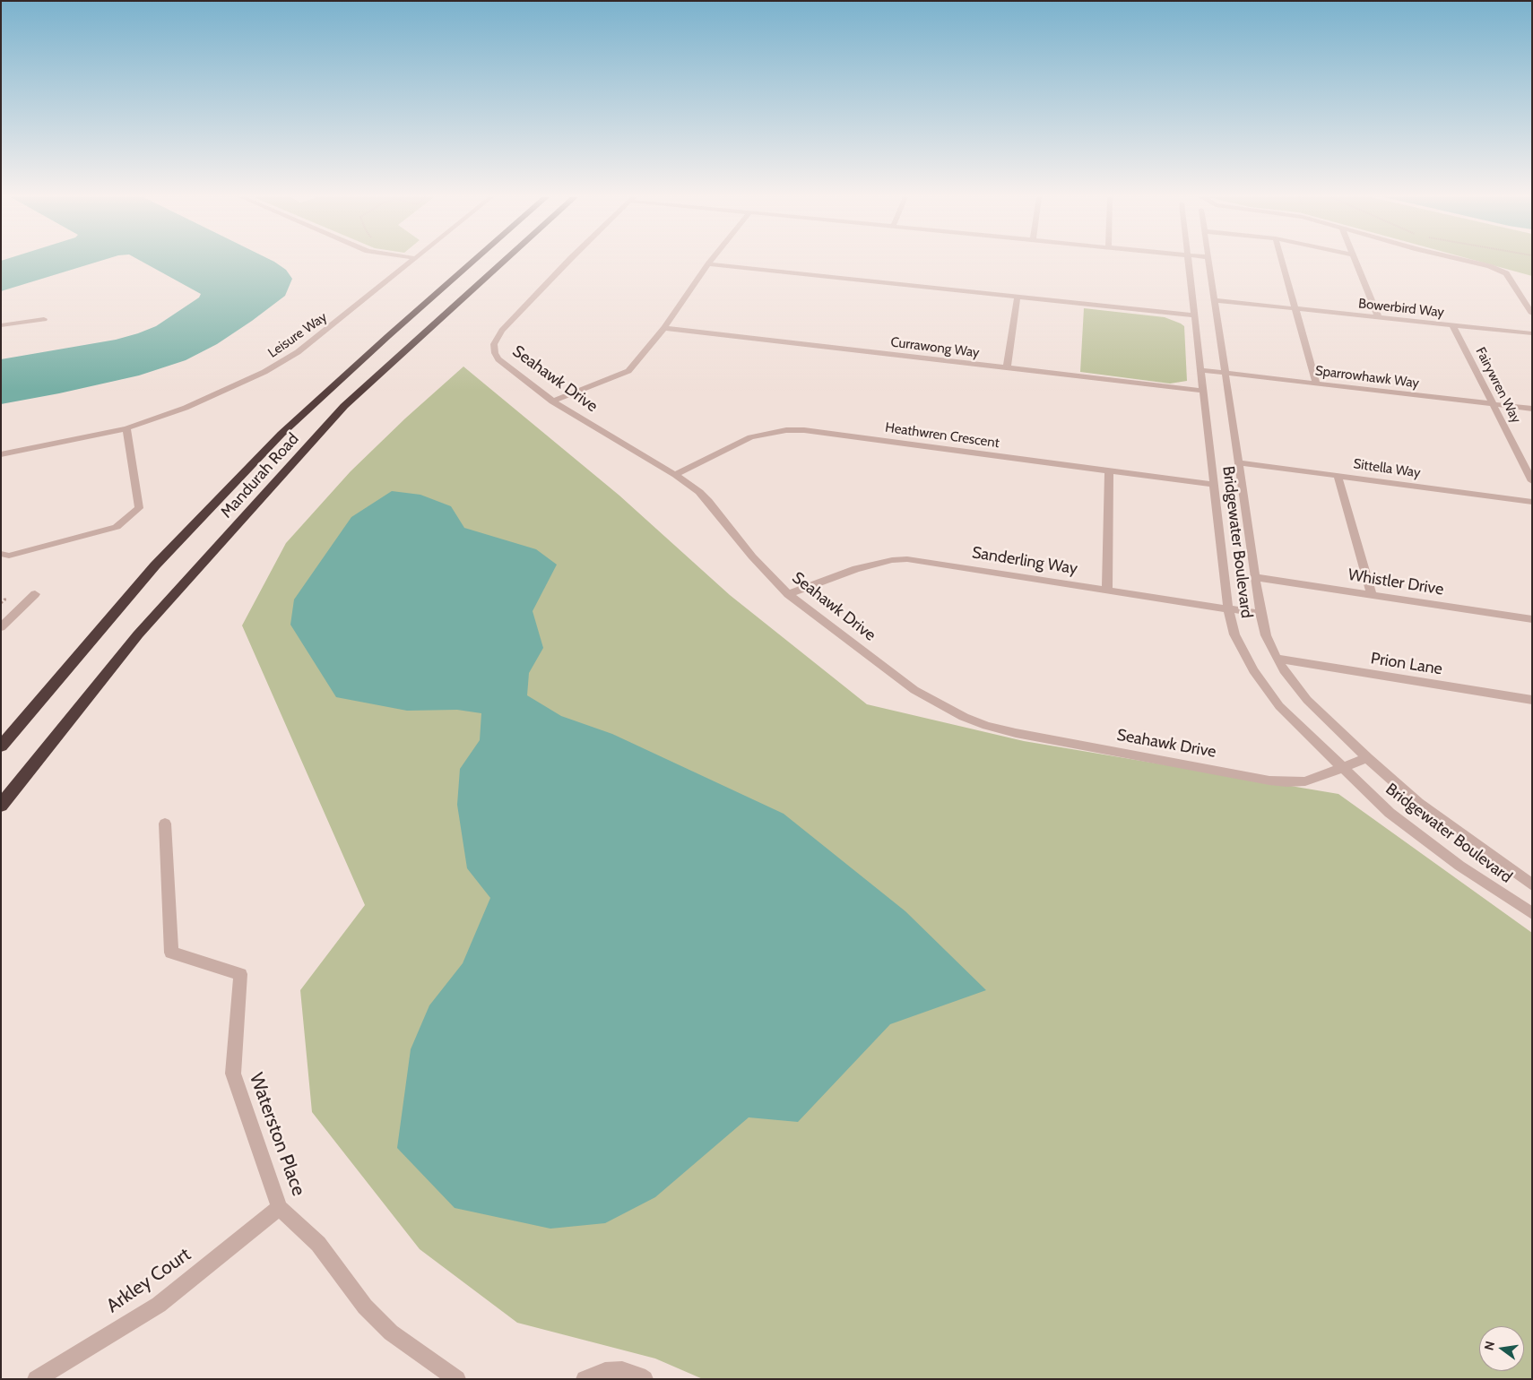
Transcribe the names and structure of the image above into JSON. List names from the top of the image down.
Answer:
{
  "streets": {
    "highway": ["Mandurah Road"],
    "street": [
      "Bowerbird Way",
      "Leisure Way",
      "Currawong Way",
      "Sparrowhawk Way",
      "Seahawk Drive",
      "Fairywren Way",
      "Heathwren Crescent",
      "Sittella Way",
      "Bridgewater Boulevard",
      "Sanderling Way",
      "Whistler Drive",
      "Prion Lane",
      "Waterston Place",
      "Arkley Court"
    ]
  },
  "crossings": [
    ["Bowerbird Way", "Fairywren Way"],
    ["Bowerbird Way", "Bridgewater Boulevard"],
    ["Currawong Way", "Bridgewater Boulevard"],
    ["Sparrowhawk Way", "Fairywren Way"],
    ["Sparrowhawk Way", "Bridgewater Boulevard"],
    ["Seahawk Drive", "Heathwren Crescent"],
    ["Seahawk Drive", "Bridgewater Boulevard"],
    ["Seahawk Drive", "Sanderling Way"],
    ["Heathwren Crescent", "Bridgewater Boulevard"],
    ["Sittella Way", "Bridgewater Boulevard"],
    ["Bridgewater Boulevard", "Sanderling Way"],
    ["Bridgewater Boulevard", "Whistler Drive"],
    ["Bridgewater Boulevard", "Prion Lane"],
    ["Waterston Place", "Arkley Court"]
  ],
  "north": "left"
}
